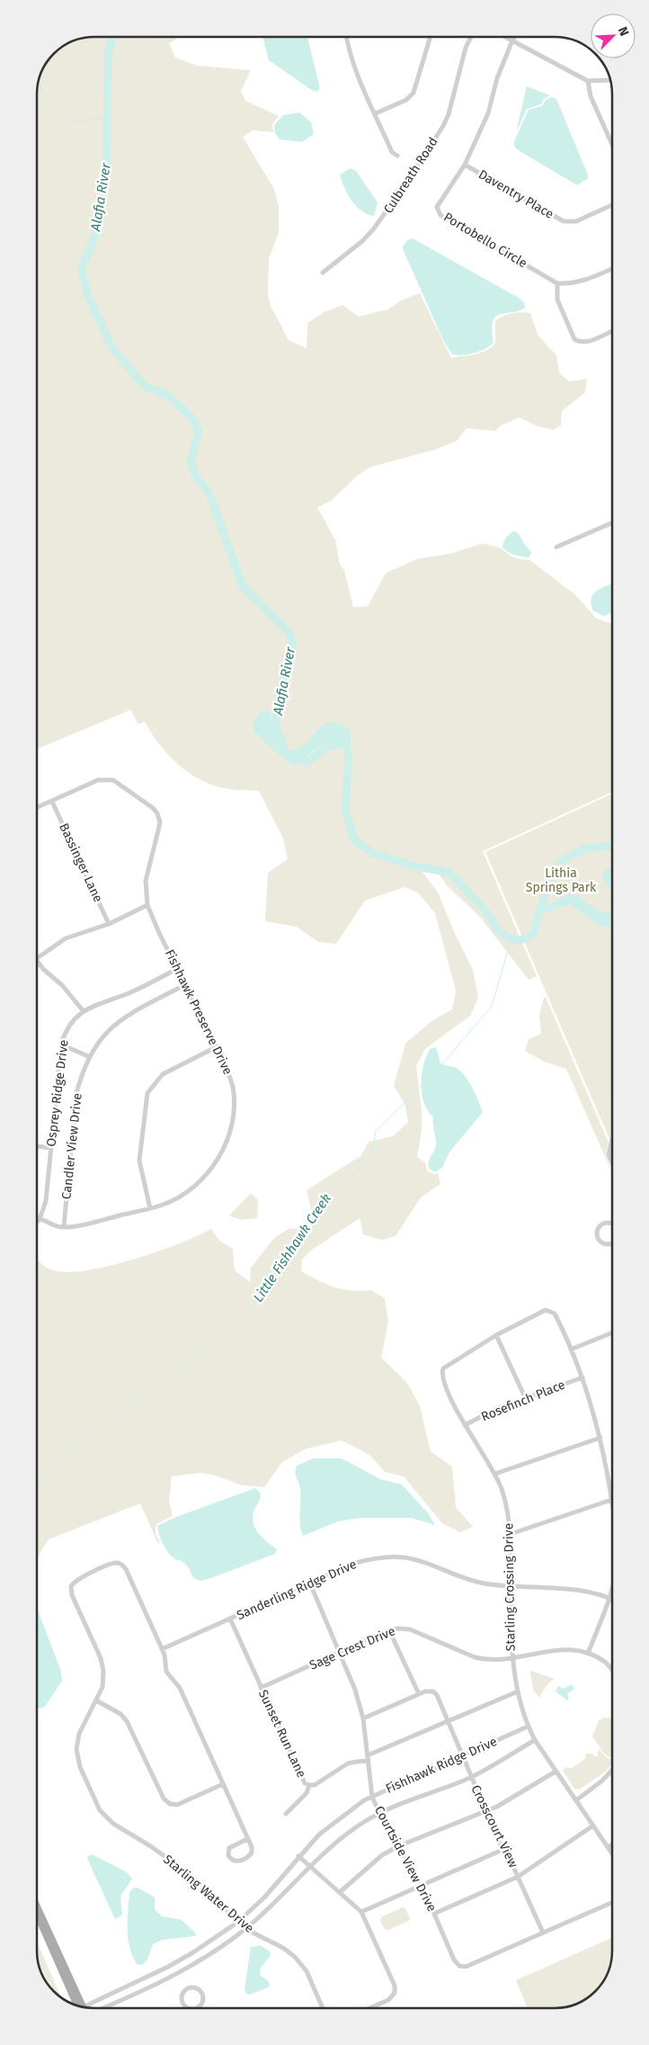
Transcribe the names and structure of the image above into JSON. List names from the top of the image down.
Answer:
{
  "streets": {
    "street": [
      "Culbreath Road",
      "Daventry Place",
      "Portobello Circle",
      "Bassinger Lane",
      "Fishhawk Preserve Drive",
      "Osprey Ridge Drive",
      "Candler View Drive",
      "Rosefinch Place",
      "Starling Crossing Drive",
      "Sanderling Ridge Drive",
      "Sage Crest Drive",
      "Sunset Run Lane",
      "Fishhawk Ridge Drive",
      "Crosscourt View",
      "Courtside View Drive",
      "Starling Water Drive"
    ]
  },
  "crossings": [
    ["Daventry Place", "Portobello Circle"],
    ["Bassinger Lane", "Fishhawk Preserve Drive"],
    ["Fishhawk Preserve Drive", "Osprey Ridge Drive"],
    ["Fishhawk Preserve Drive", "Candler View Drive"],
    ["Rosefinch Place", "Starling Crossing Drive"],
    ["Starling Crossing Drive", "Sanderling Ridge Drive"],
    ["Starling Crossing Drive", "Sage Crest Drive"],
    ["Starling Crossing Drive", "Sunset Run Lane"],
    ["Starling Crossing Drive", "Fishhawk Ridge Drive"],
    ["Sanderling Ridge Drive", "Sunset Run Lane"],
    ["Sanderling Ridge Drive", "Courtside View Drive"],
    ["Sanderling Ridge Drive", "Starling Water Drive"],
    ["Sage Crest Drive", "Sunset Run Lane"],
    ["Sage Crest Drive", "Courtside View Drive"],
    ["Sunset Run Lane", "Crosscourt View"],
    ["Sunset Run Lane", "Courtside View Drive"],
    ["Fishhawk Ridge Drive", "Crosscourt View"],
    ["Fishhawk Ridge Drive", "Courtside View Drive"],
    ["Fishhawk Ridge Drive", "Starling Water Drive"],
    ["Crosscourt View", "Courtside View Drive"]
  ],
  "water": ["Alafia River", "Little Fishhawk Creek"],
  "parks": ["Lithia Springs Park"],
  "north": "top right"
}
